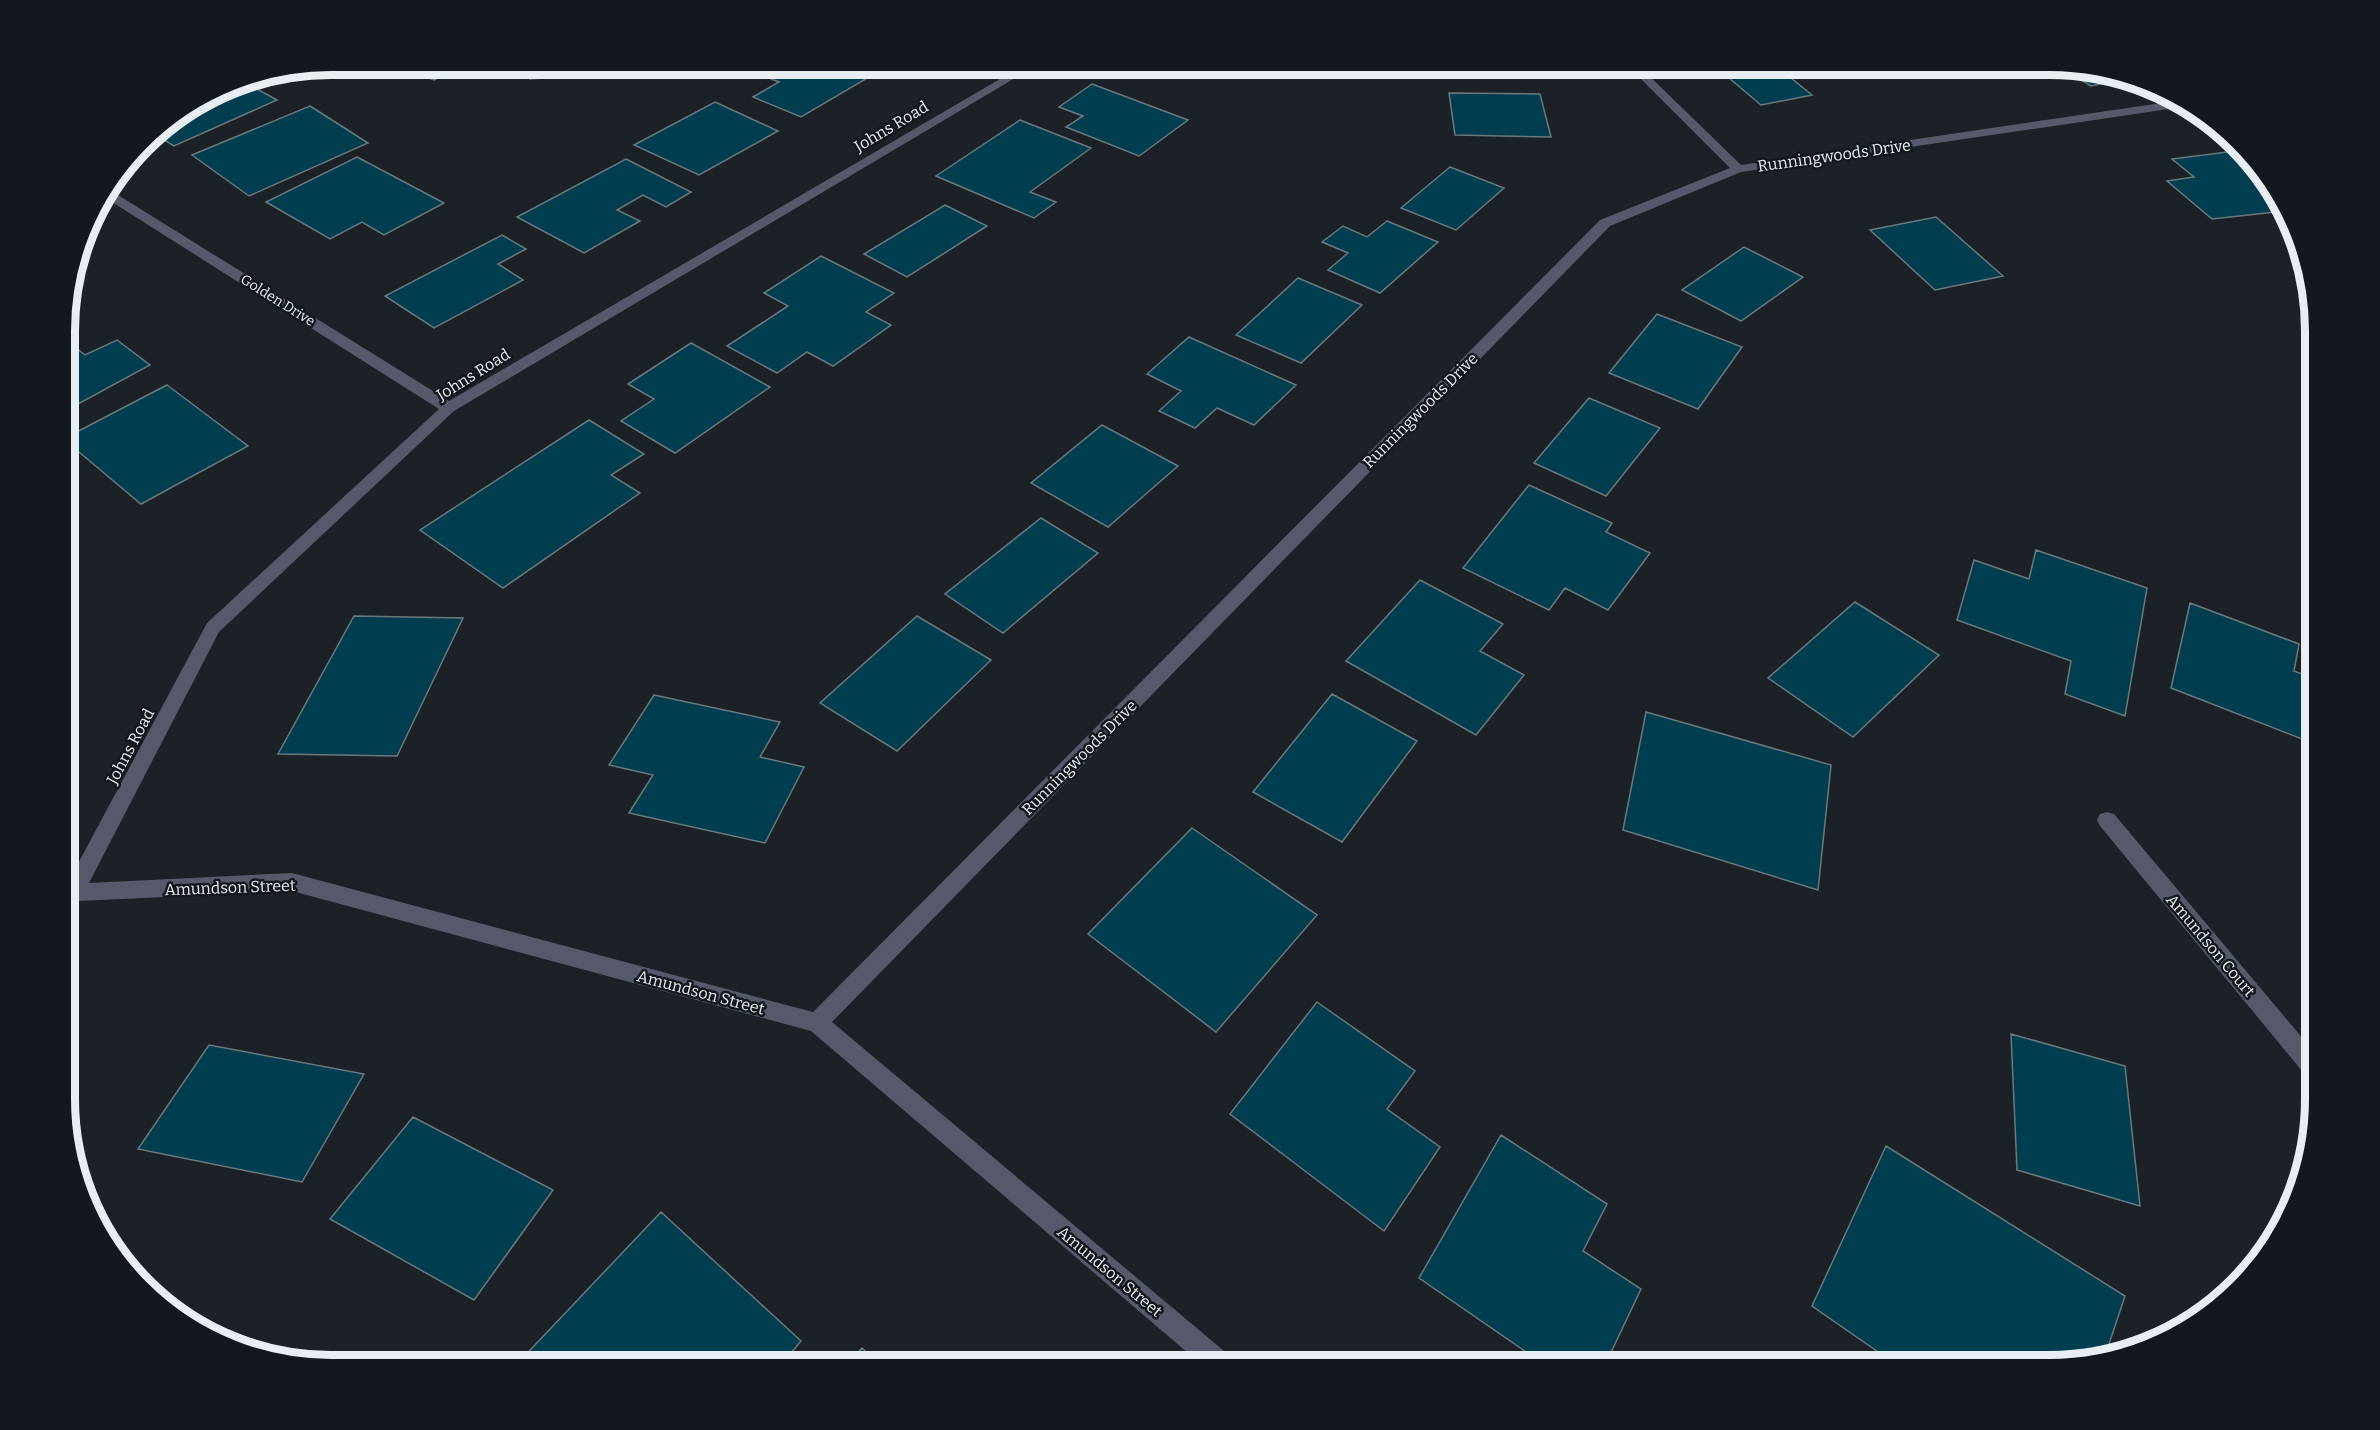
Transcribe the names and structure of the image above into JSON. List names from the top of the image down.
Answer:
{
  "streets": {
    "street": [
      "Johns Road",
      "Runningwoods Drive",
      "Golden Drive",
      "Amundson Street",
      "Amundson Court"
    ]
  },
  "crossings": [
    ["Johns Road", "Golden Drive"],
    ["Runningwoods Drive", "Amundson Street"]
  ]
}
